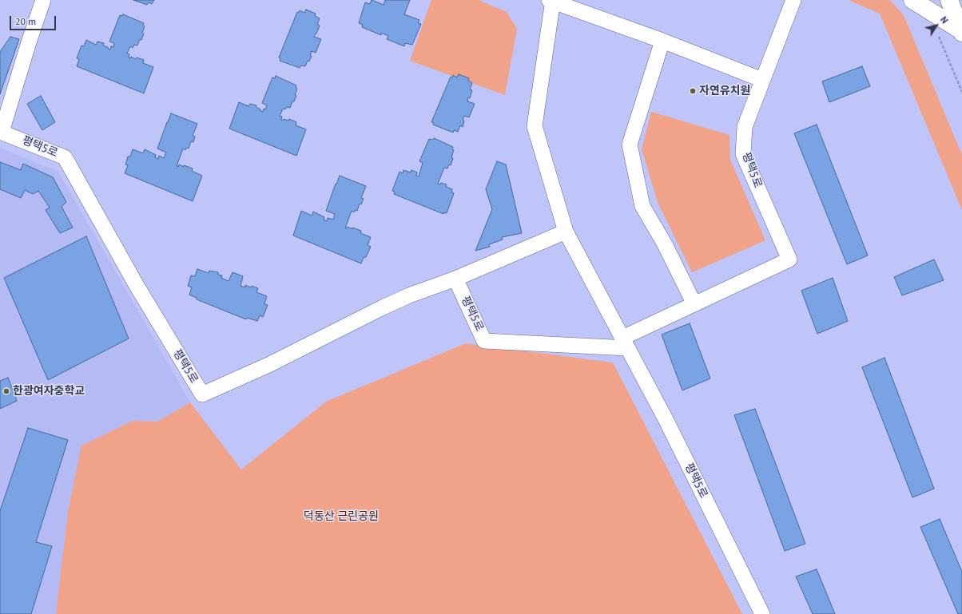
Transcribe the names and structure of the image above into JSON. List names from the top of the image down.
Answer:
{
  "streets": {
    "street": ["평택5로"]
  },
  "parks": ["덕동산 근린공원"],
  "places": ["자연유치원", "한광여자중학교"],
  "scale_bar": "20 m",
  "north": "top right"
}
